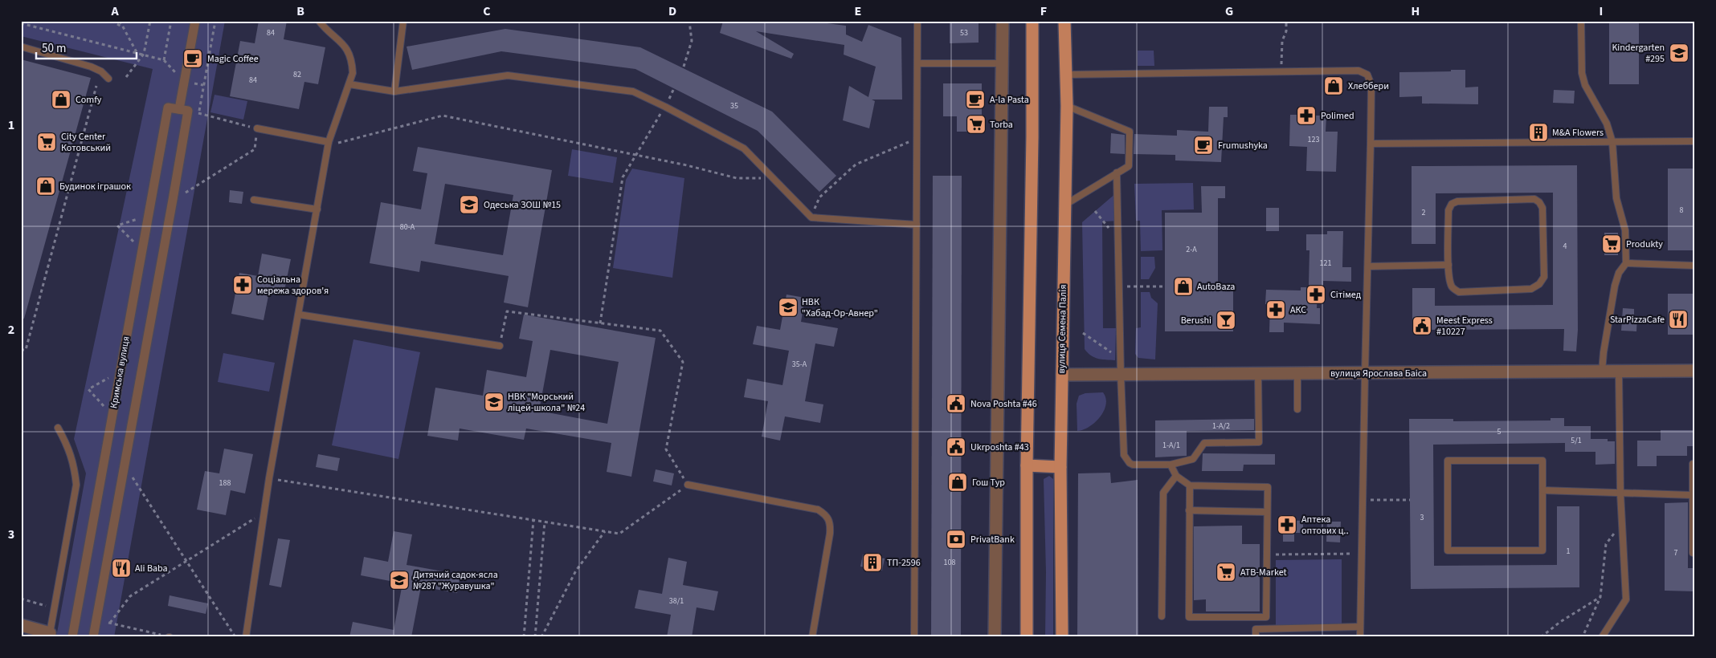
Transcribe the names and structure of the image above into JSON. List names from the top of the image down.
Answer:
{
  "streets": {
    "main road": ["вулиця Семена Палія"],
    "street": ["Кримська вулиця", "вулиця Ярослава Баіса"]
  },
  "crossings": [
    ["вулиця Семена Палія", "вулиця Ярослава Баіса"]
  ],
  "places": {
    "school or university": [
      "Kindergarten #295",
      "Одеська ЗОШ №15",
      "НВК \"Хабад-Ор-Авнер\"",
      "НВК \"Морський ліцей-школа\" №24",
      "Дитячий садок-ясла №287 \"Журавушка\""
    ],
    "cafe": ["Magic Coffee", "A-la Pasta", "Frumushyka"],
    "shop": [
      "Хлеббери",
      "Comfy",
      "Будинок іграшок",
      "AutoBaza",
      "Гош Тур"
    ],
    "pharmacy": [
      "Polimed",
      "Соціальна мережа здоров'я",
      "Сітімед",
      "АКС",
      "Аптека оптових ц‥"
    ],
    "supermarket": [
      "Torba",
      "City Center Котовський",
      "Produkty",
      "ATB-Market"
    ],
    "building": ["M&A Flowers", "ТП-2596"],
    "restaurant": ["StarPizzaCafe", "Ali Baba"],
    "bar": ["Berushi"],
    "public building": ["Meest Express #10227", "Nova Poshta #46", "Ukrposhta #43"],
    "bank": ["PrivatBank"]
  },
  "house_numbers": [
    "84",
    "53",
    "82",
    "84",
    "35",
    "123",
    "8",
    "2",
    "80-А",
    "4",
    "2-А",
    "121",
    "35-А",
    "1-А/2",
    "5",
    "5/1",
    "1-А/1",
    "188",
    "3",
    "1",
    "7",
    "108",
    "38/1"
  ],
  "scale_bar": "50 m",
  "grid": {
    "columns": [
      "A",
      "B",
      "C",
      "D",
      "E",
      "F",
      "G",
      "H",
      "I"
    ],
    "rows": ["1", "2", "3"]
  }
}
